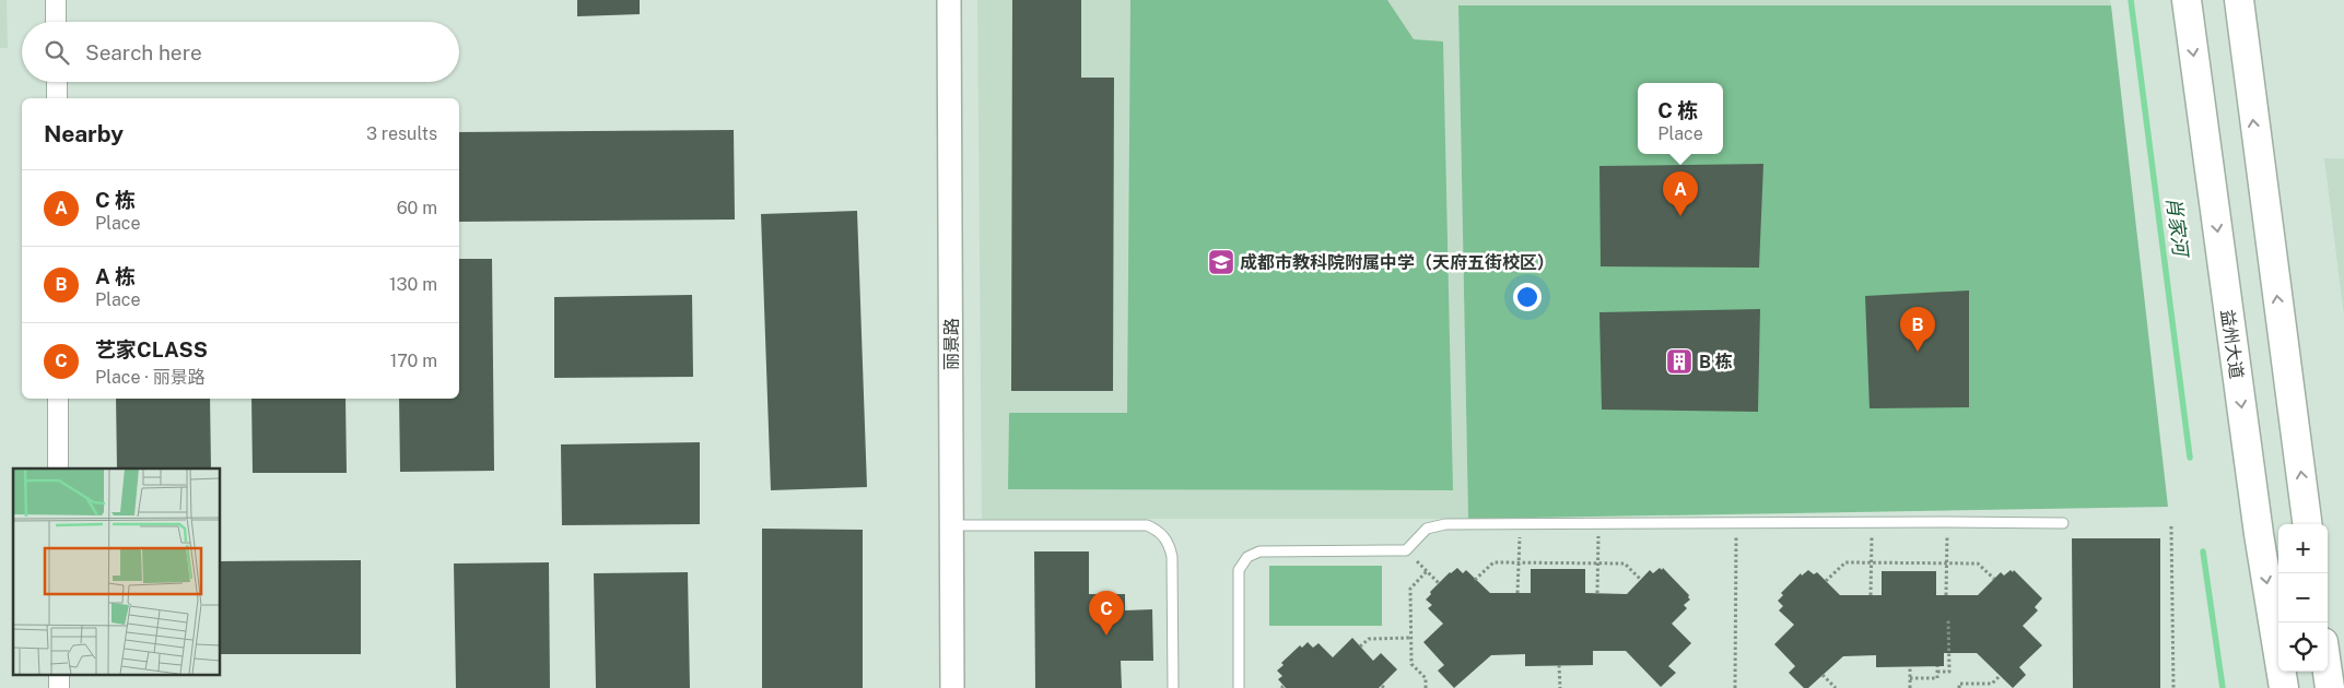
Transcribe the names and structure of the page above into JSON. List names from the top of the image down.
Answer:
{
  "streets": {
    "main road": ["益州大道"],
    "street": ["丽景路"]
  },
  "water": ["肖家河"],
  "places": {
    "school or university": ["成都市教科院附属中学（天府五街校区）"],
    "building": ["B 栋"]
  },
  "page": {
    "search": "Search here",
    "popup": ["C 栋", "Place"],
    "heading": ["Nearby", "3 results"],
    "list": [
      {
        "mark": "A",
        "name": "C 栋",
        "note": "Place",
        "value": "60 m"
      },
      {
        "mark": "B",
        "name": "A 栋",
        "note": "Place",
        "value": "130 m"
      },
      {
        "mark": "C",
        "name": "艺家CLASS",
        "note": "Place · 丽景路",
        "value": "170 m"
      }
    ],
    "pins": ["A", "B", "C"],
    "map_buttons": ["+", "−"]
  }
}
